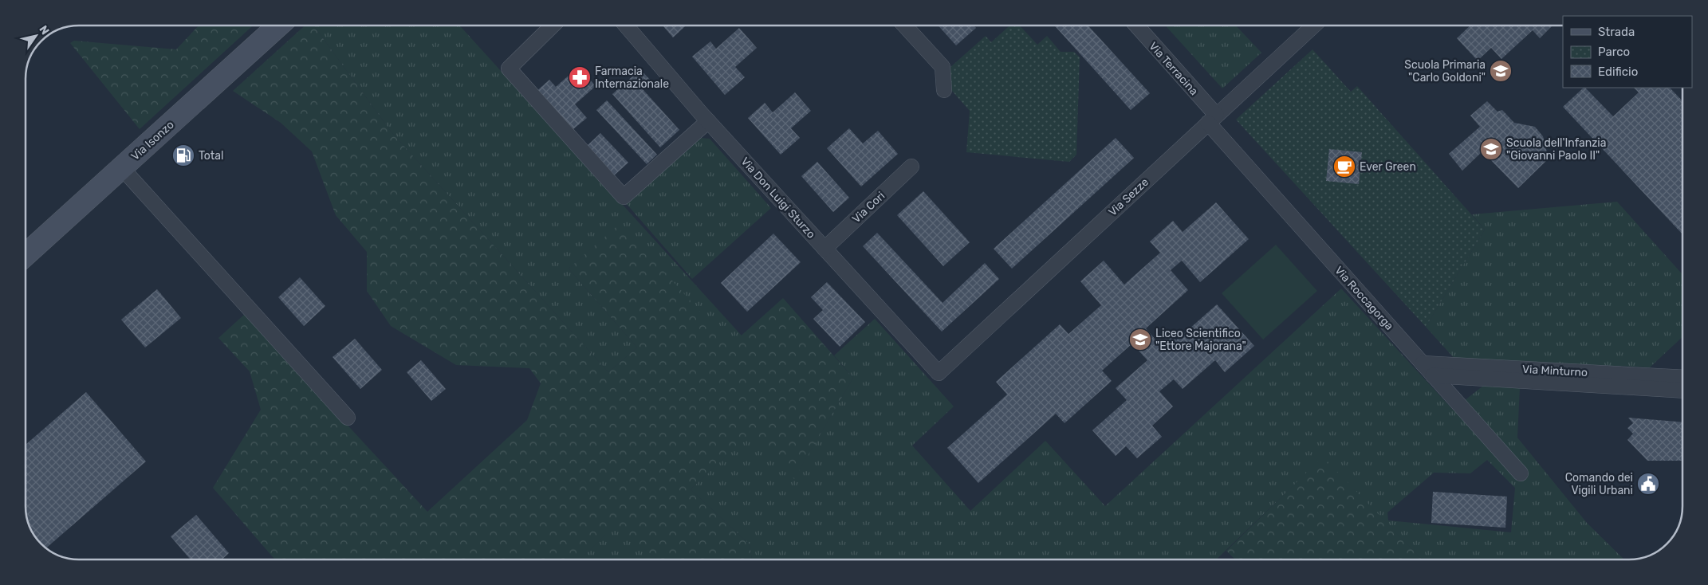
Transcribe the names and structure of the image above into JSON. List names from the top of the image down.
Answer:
{
  "streets": {
    "main road": ["Via Isonzo"],
    "street": [
      "Via Terracina",
      "Via Sezze",
      "Via Don Luigi Sturzo",
      "Via Cori",
      "Via Roccagorga",
      "Via Minturno"
    ]
  },
  "crossings": [
    ["Via Terracina", "Via Sezze"],
    ["Via Terracina", "Via Roccagorga"],
    ["Via Sezze", "Via Don Luigi Sturzo"],
    ["Via Sezze", "Via Roccagorga"],
    ["Via Don Luigi Sturzo", "Via Cori"],
    ["Via Roccagorga", "Via Minturno"]
  ],
  "places": {
    "school or university": ["Scuola Primaria \"Carlo Goldoni\"", "Scuola dell'Infanzia \"Giovanni Paolo II\"", "Liceo Scientifico \"Ettore Majorana\""],
    "pharmacy": ["Farmacia Internazionale"],
    "fuel station": ["Total"],
    "cafe": ["Ever Green"],
    "public building": ["Comando dei Vigili Urbani"]
  },
  "legend": ["Strada", "Parco", "Edificio"],
  "north": "top right"
}
